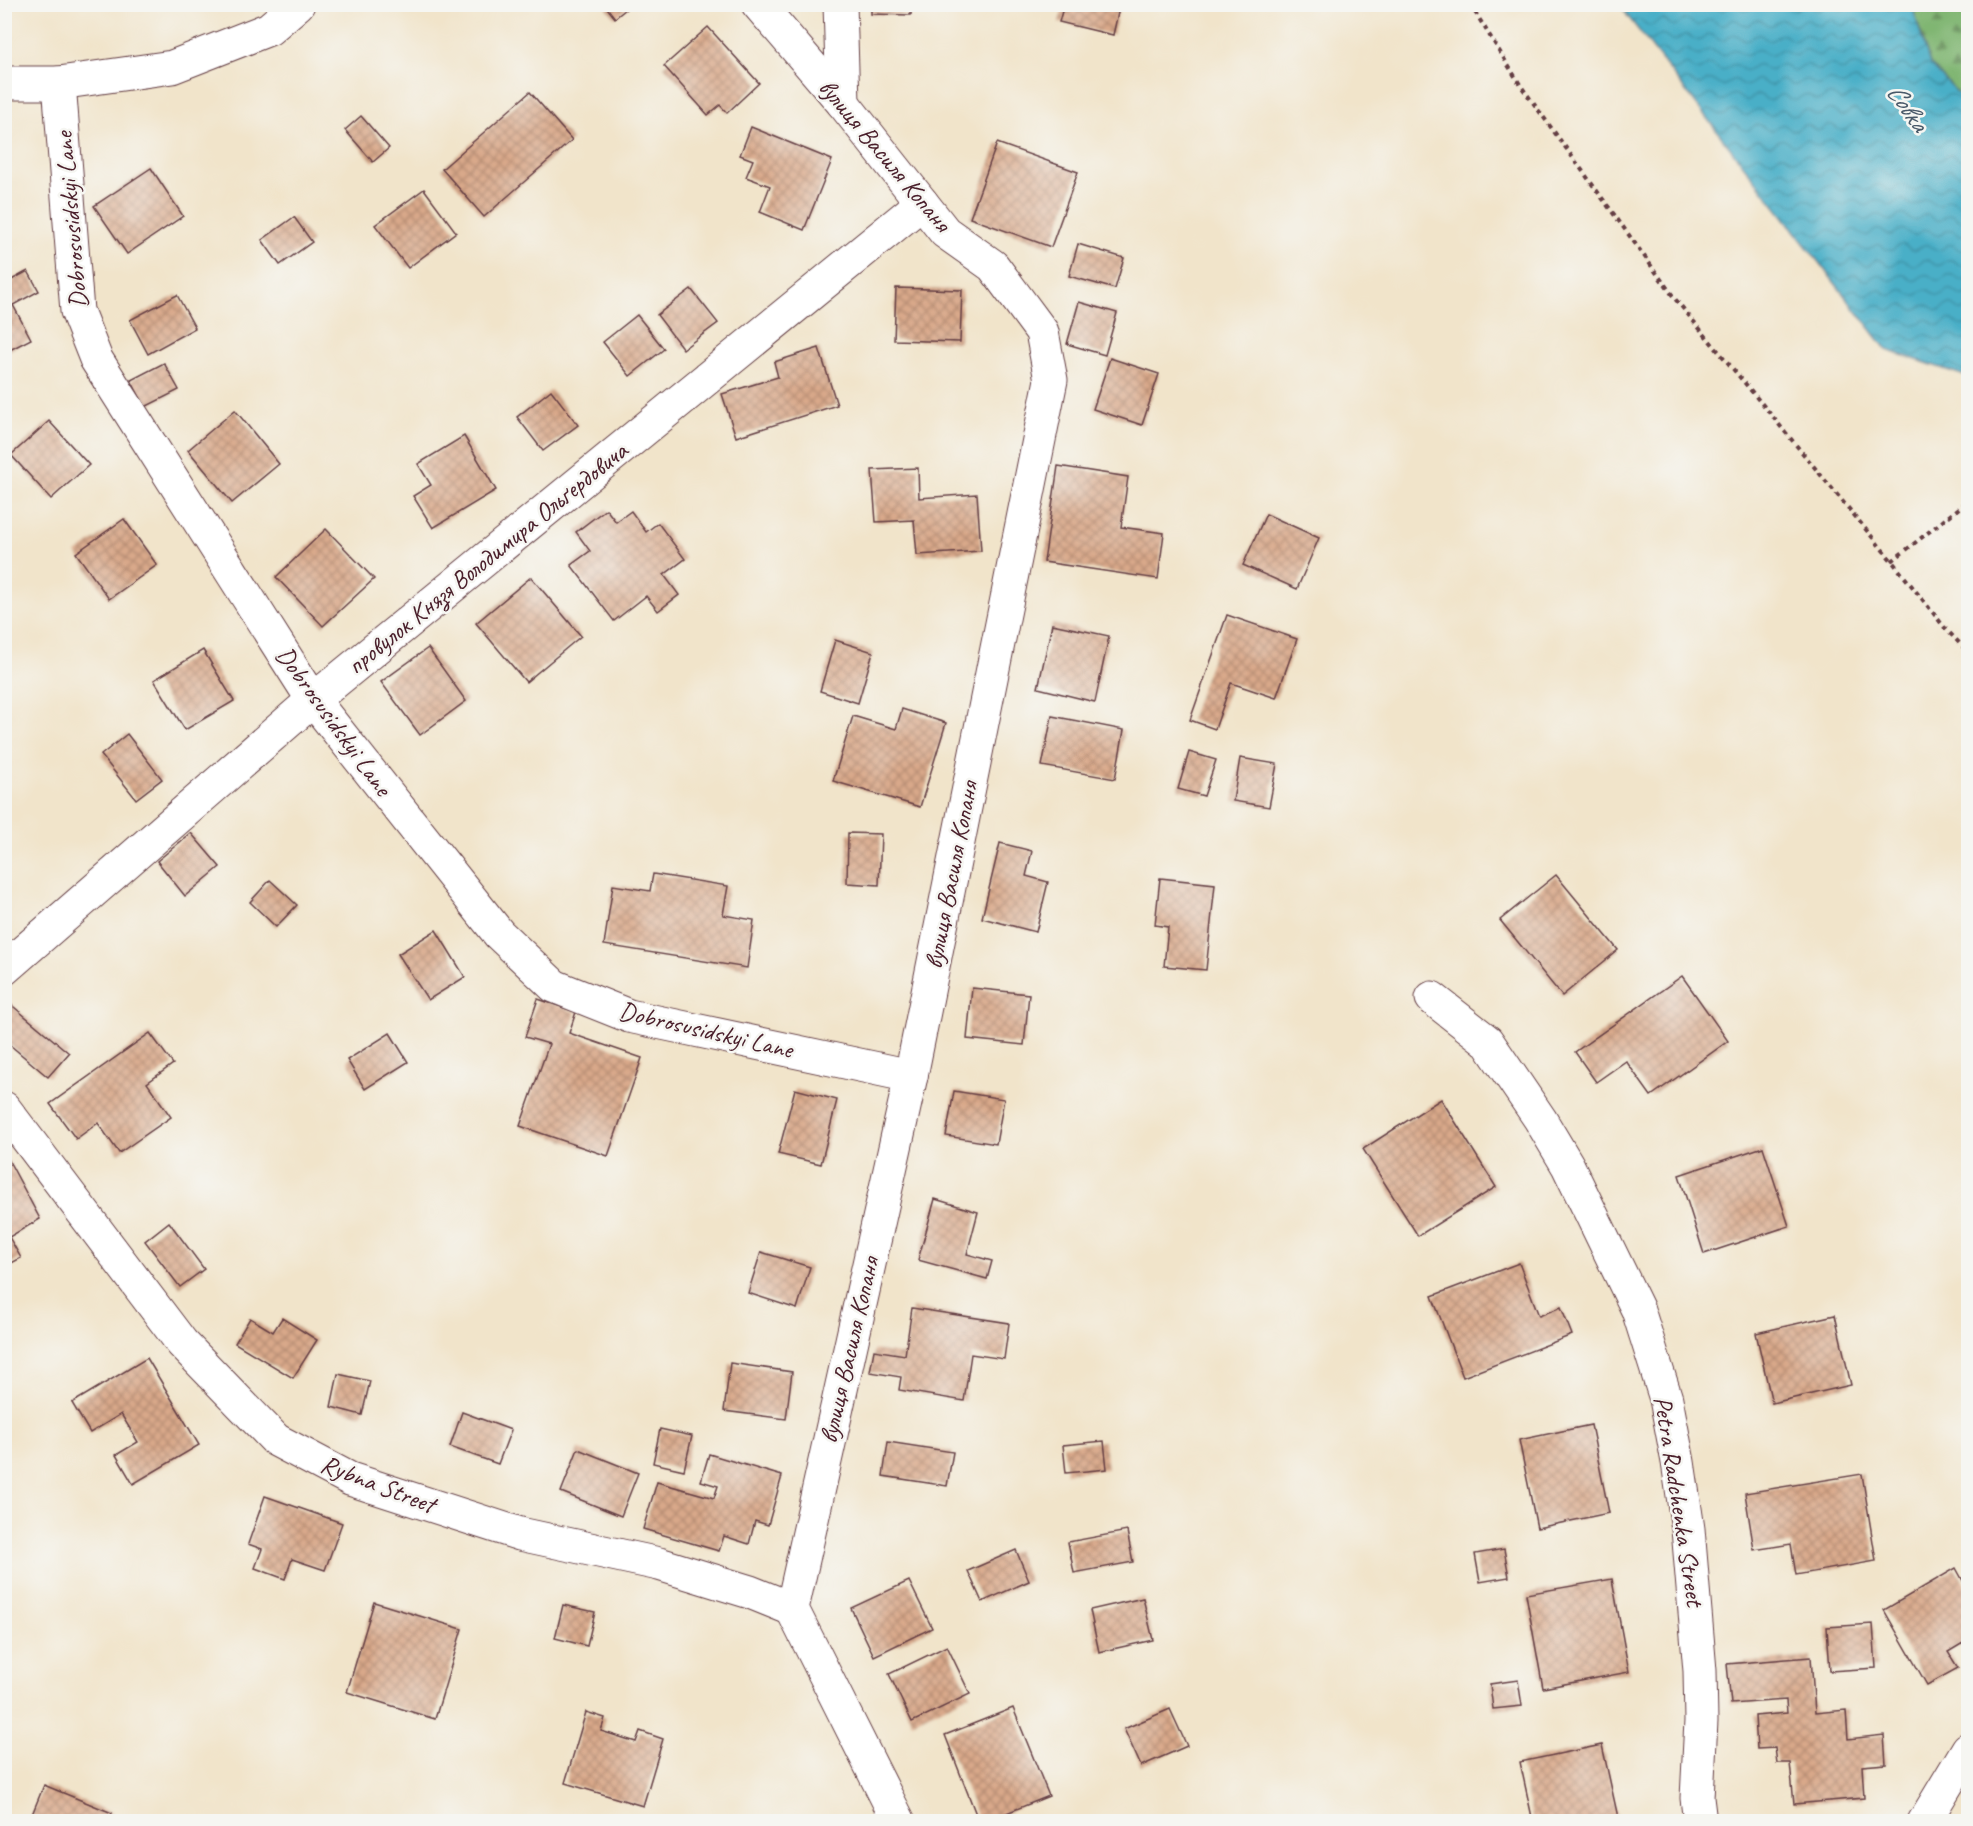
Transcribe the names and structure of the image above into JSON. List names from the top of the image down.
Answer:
{
  "streets": {
    "street": [
      "вулиця Василя Копаня",
      "Dobrosusidskyi Lane",
      "провулок Князя Володимира Ольґердовича",
      "Rybna Street",
      "Petra Radchenka Street"
    ]
  },
  "crossings": [
    ["вулиця Василя Копаня", "Dobrosusidskyi Lane"],
    ["вулиця Василя Копаня", "провулок Князя Володимира Ольґердовича"],
    ["вулиця Василя Копаня", "Rybna Street"],
    ["Dobrosusidskyi Lane", "провулок Князя Володимира Ольґердовича"]
  ],
  "water": ["Совка"]
}
